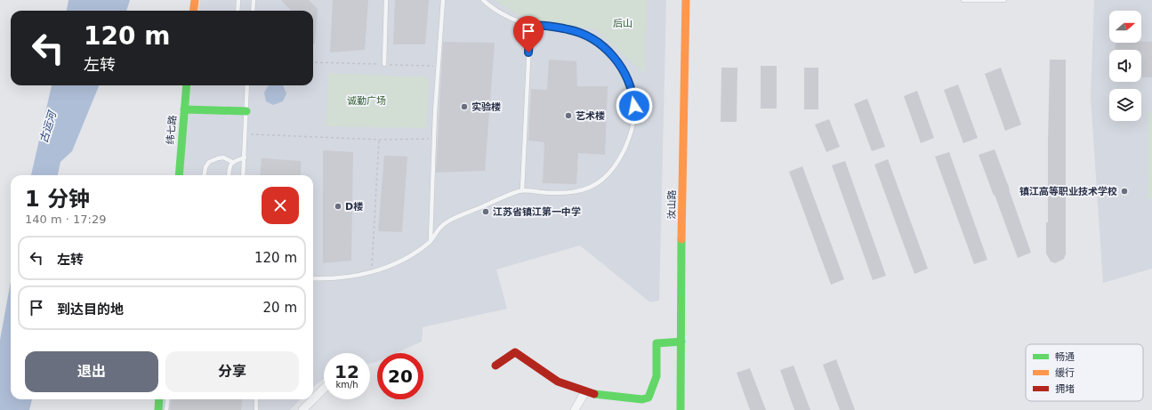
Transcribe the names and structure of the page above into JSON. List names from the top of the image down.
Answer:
{
  "streets": {
    "street": ["纬七路", "汝山路"]
  },
  "water": ["古运河"],
  "parks": ["后山", "诚勤广场"],
  "places": [
    "实验楼",
    "艺术楼",
    "镇江高等职业技术学校",
    "D楼",
    "江苏省镇江第一中学"
  ],
  "legend": ["畅通", "缓行", "拥堵"],
  "north": "right",
  "page": {
    "turn": ["120 m", "左转"],
    "heading": ["1 分钟", "140 m · 17:29"],
    "list": [
      {
        "name": "左转",
        "value": "120 m"
      },
      {
        "name": "到达目的地",
        "value": "20 m"
      }
    ],
    "buttons": ["退出", "分享"],
    "speed": "12 km/h",
    "limit": "20"
  }
}
